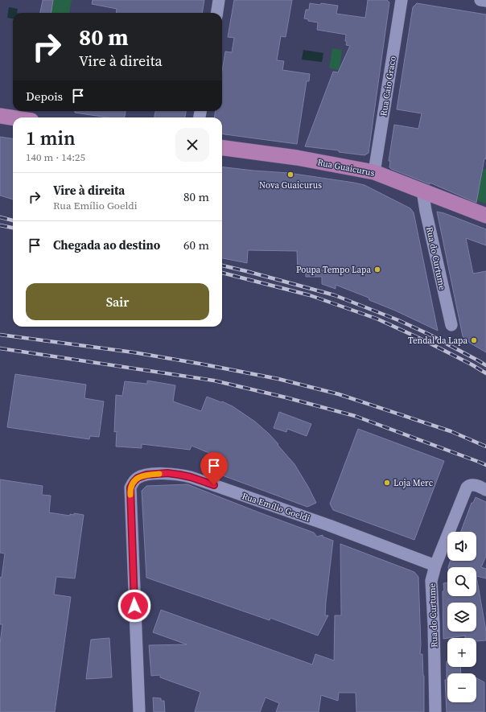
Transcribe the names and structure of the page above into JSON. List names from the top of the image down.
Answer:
{
  "streets": {
    "main road": ["Rua Guaicurus"],
    "street": ["Rua Caio Graco", "Rua do Curtume", "Rua Emílio Goeldi"]
  },
  "crossings": [
    ["Rua Caio Graco", "Rua Guaicurus"],
    ["Rua Guaicurus", "Rua do Curtume"],
    ["Rua do Curtume", "Rua Emílio Goeldi"]
  ],
  "places": [
    "Nova Guaicurus",
    "Poupa Tempo Lapa",
    "Tendal da Lapa",
    "Loja Merc"
  ],
  "page": {
    "turn": ["80 m", "Vire à direita"],
    "then": "Depois",
    "heading": ["1 min", "140 m · 14:25"],
    "list": [
      {
        "name": "Vire à direita",
        "note": "Rua Emílio Goeldi",
        "value": "80 m"
      },
      {
        "name": "Chegada ao destino",
        "value": "60 m"
      }
    ],
    "buttons": "Sair",
    "map_buttons": ["+", "−"]
  }
}
